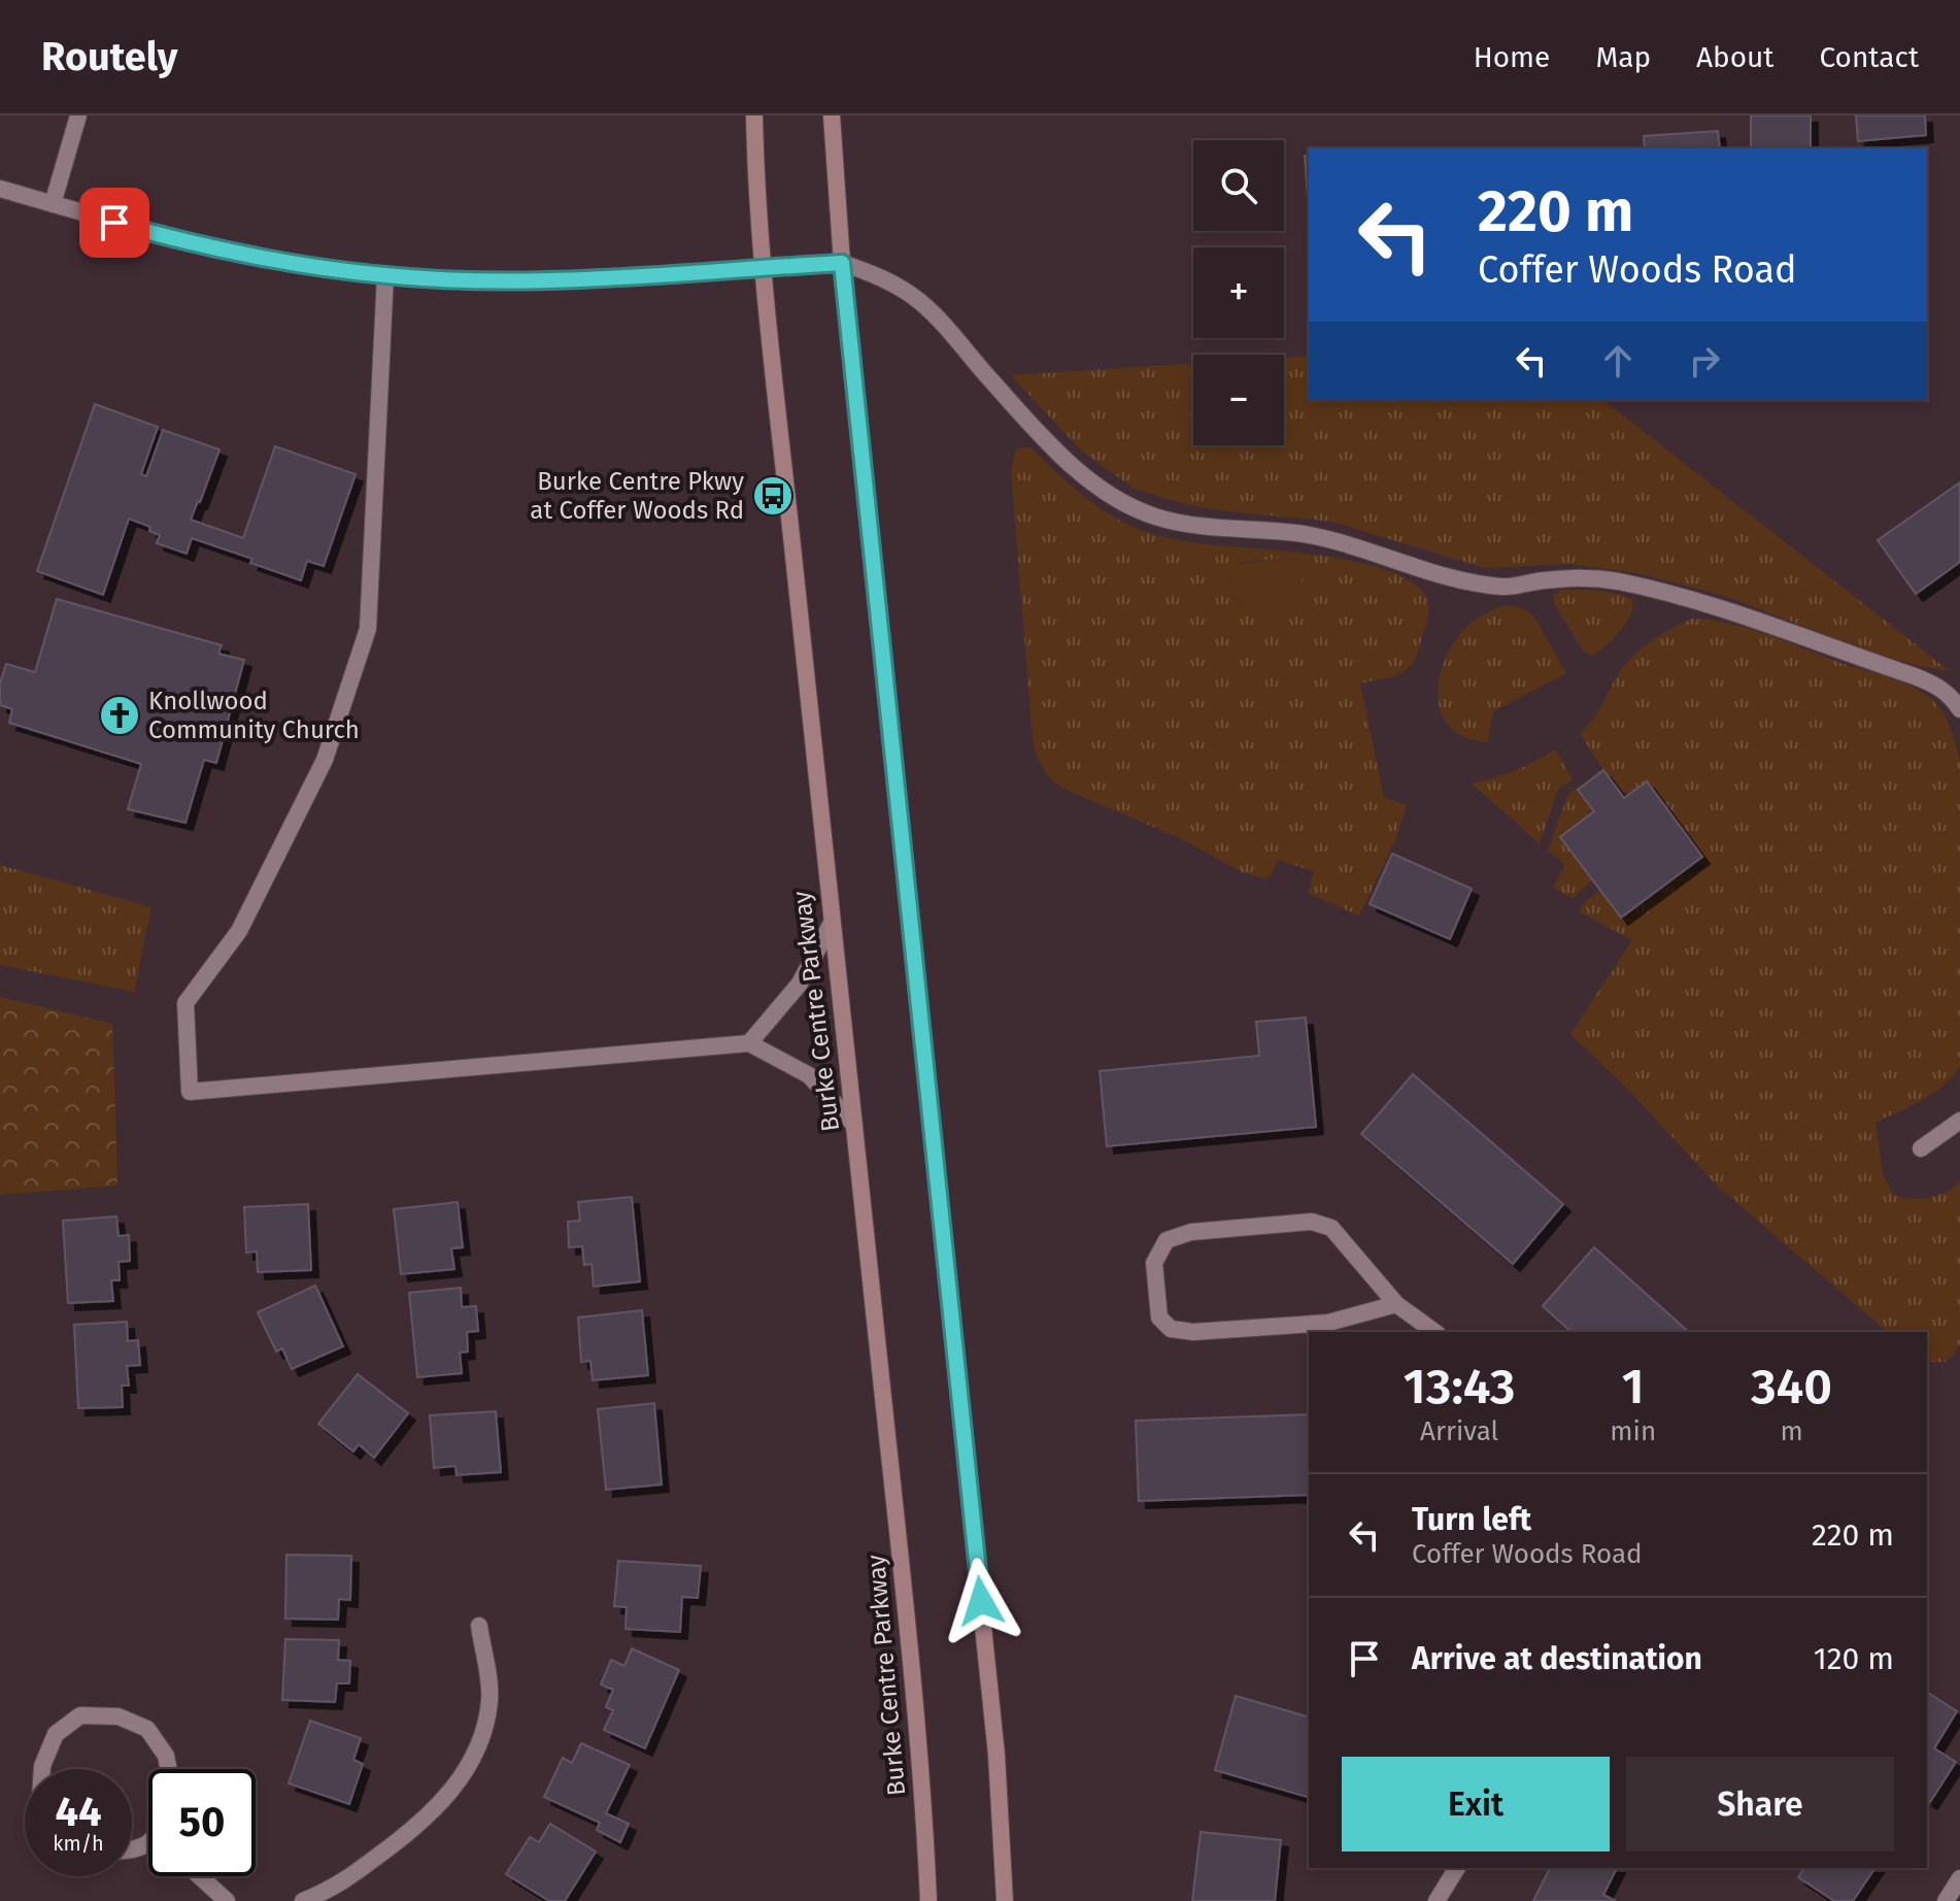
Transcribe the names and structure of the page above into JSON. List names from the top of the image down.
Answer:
{
  "streets": {
    "main road": ["Burke Centre Parkway"]
  },
  "places": {
    "bus stop": ["Burke Centre Pkwy at Coffer Woods Rd"],
    "church": ["Knollwood Community Church"]
  },
  "page": {
    "header": "Routely",
    "nav": [
      "Home",
      "Map",
      "About",
      "Contact"
    ],
    "map_buttons": ["+", "−"],
    "turn": ["220 m", "Coffer Woods Road"],
    "eta": [
      "13:43",
      "Arrival",
      "1",
      "min",
      "340",
      "m"
    ],
    "list": [
      {
        "name": "Turn left",
        "note": "Coffer Woods Road",
        "value": "220 m"
      },
      {
        "name": "Arrive at destination",
        "value": "120 m"
      }
    ],
    "buttons": ["Exit", "Share"],
    "speed": "44 km/h",
    "limit": "50"
  }
}
